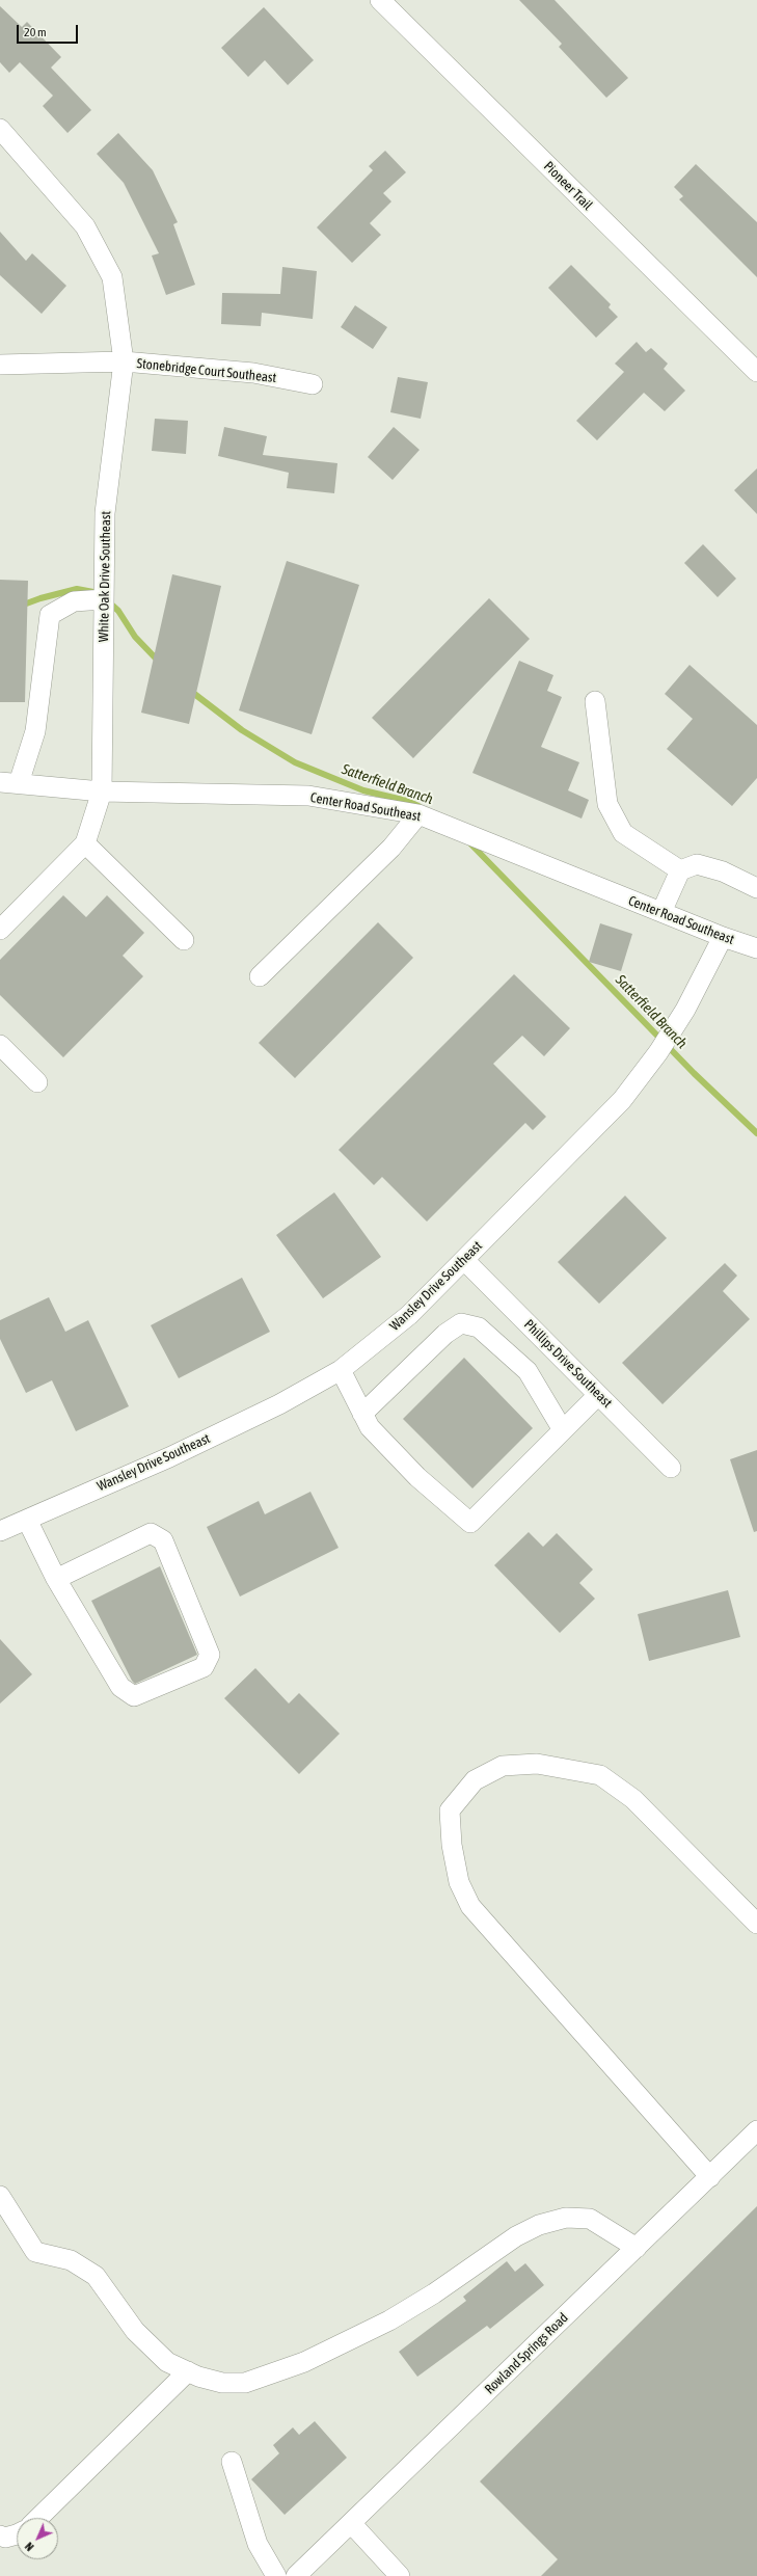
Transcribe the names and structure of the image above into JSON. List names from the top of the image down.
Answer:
{
  "streets": {
    "street": [
      "Pioneer Trail",
      "Stonebridge Court Southeast",
      "White Oak Drive Southeast",
      "Center Road Southeast",
      "Wansley Drive Southeast",
      "Phillips Drive Southeast",
      "Rowland Springs Road"
    ]
  },
  "crossings": [
    ["Stonebridge Court Southeast", "White Oak Drive Southeast"],
    ["White Oak Drive Southeast", "Center Road Southeast"],
    ["Center Road Southeast", "Wansley Drive Southeast"],
    ["Wansley Drive Southeast", "Phillips Drive Southeast"]
  ],
  "water": ["Satterfield Branch"],
  "scale_bar": "20 m",
  "north": "bottom left"
}
